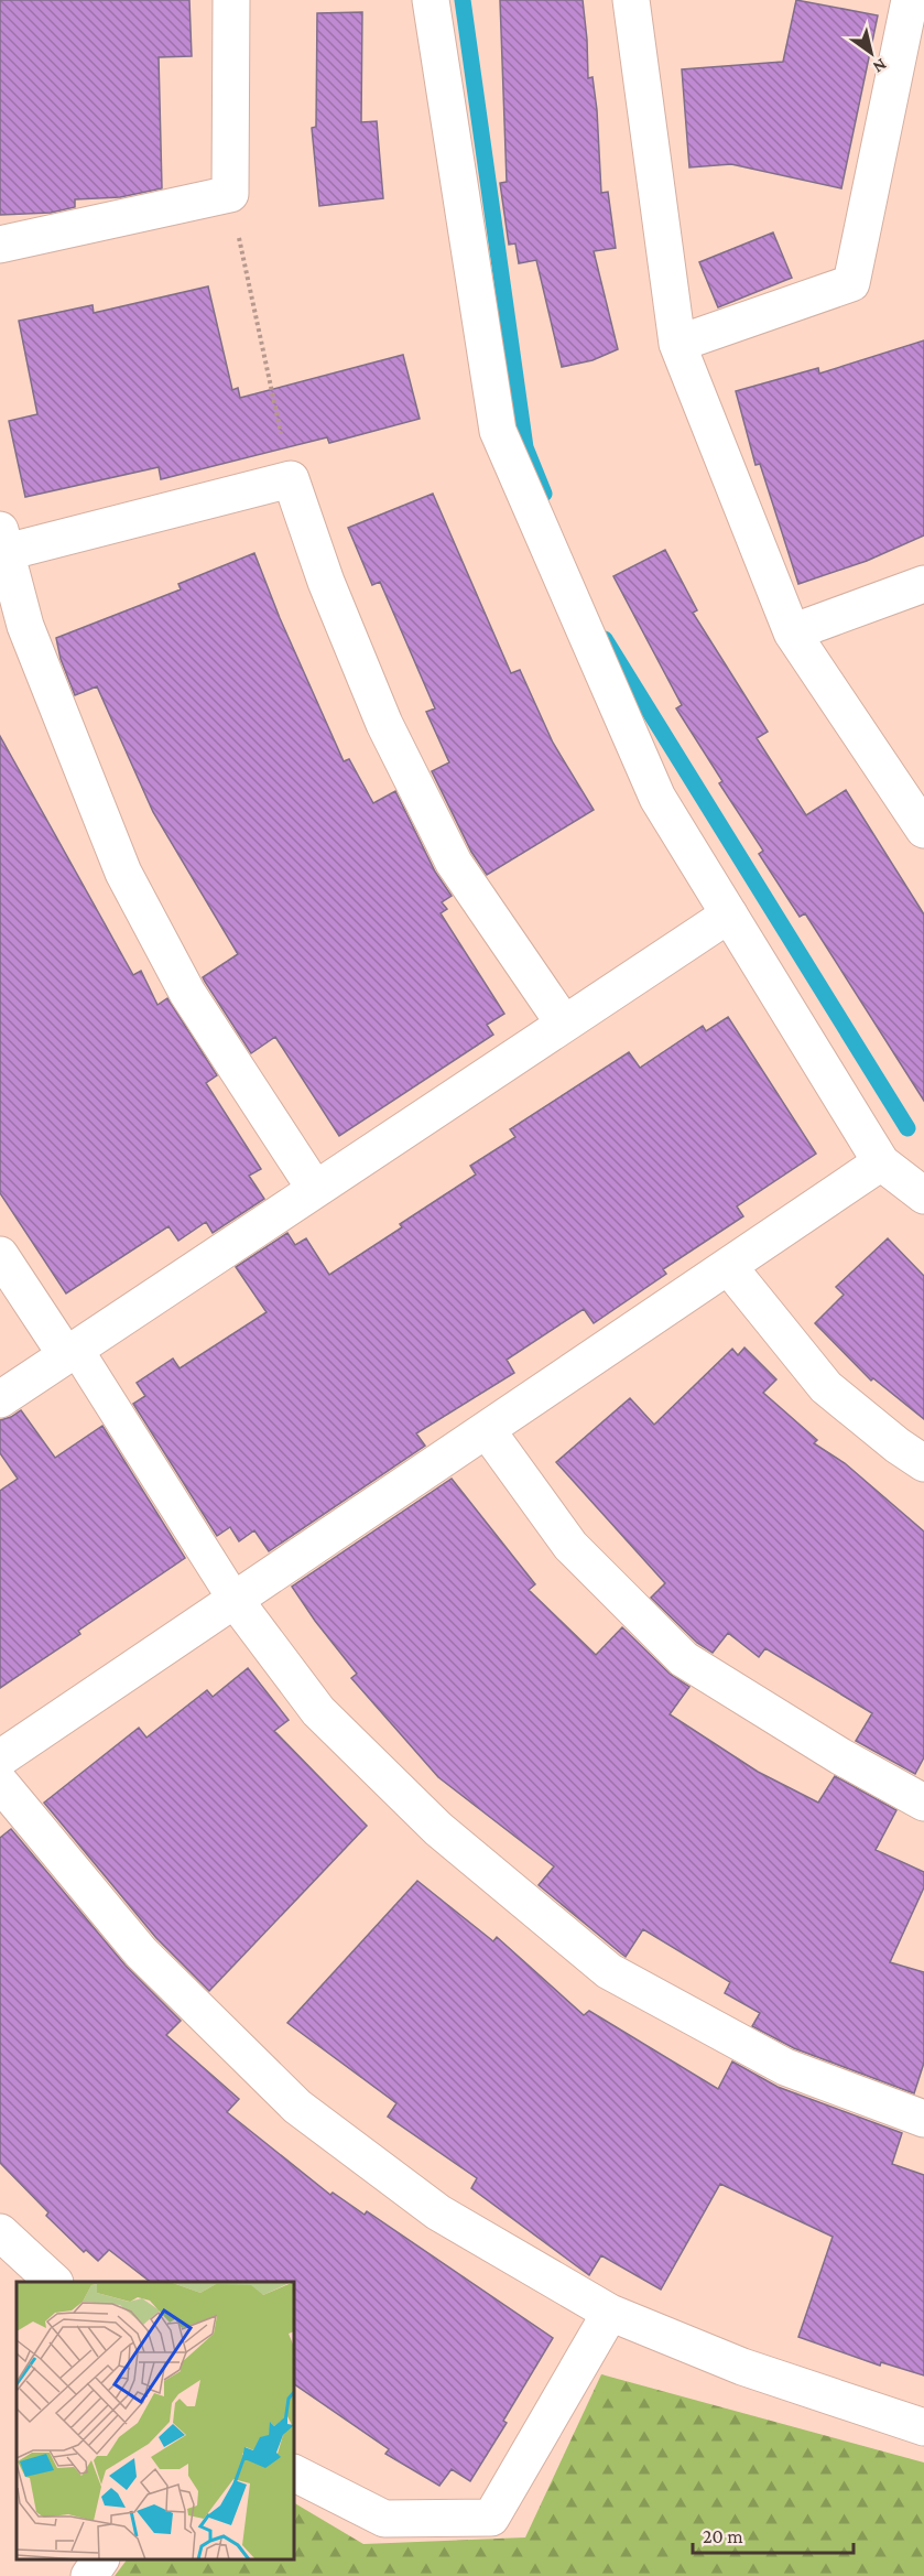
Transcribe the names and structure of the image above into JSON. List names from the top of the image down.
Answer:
{
  "scale_bar": "20 m",
  "north": "bottom right"
}
